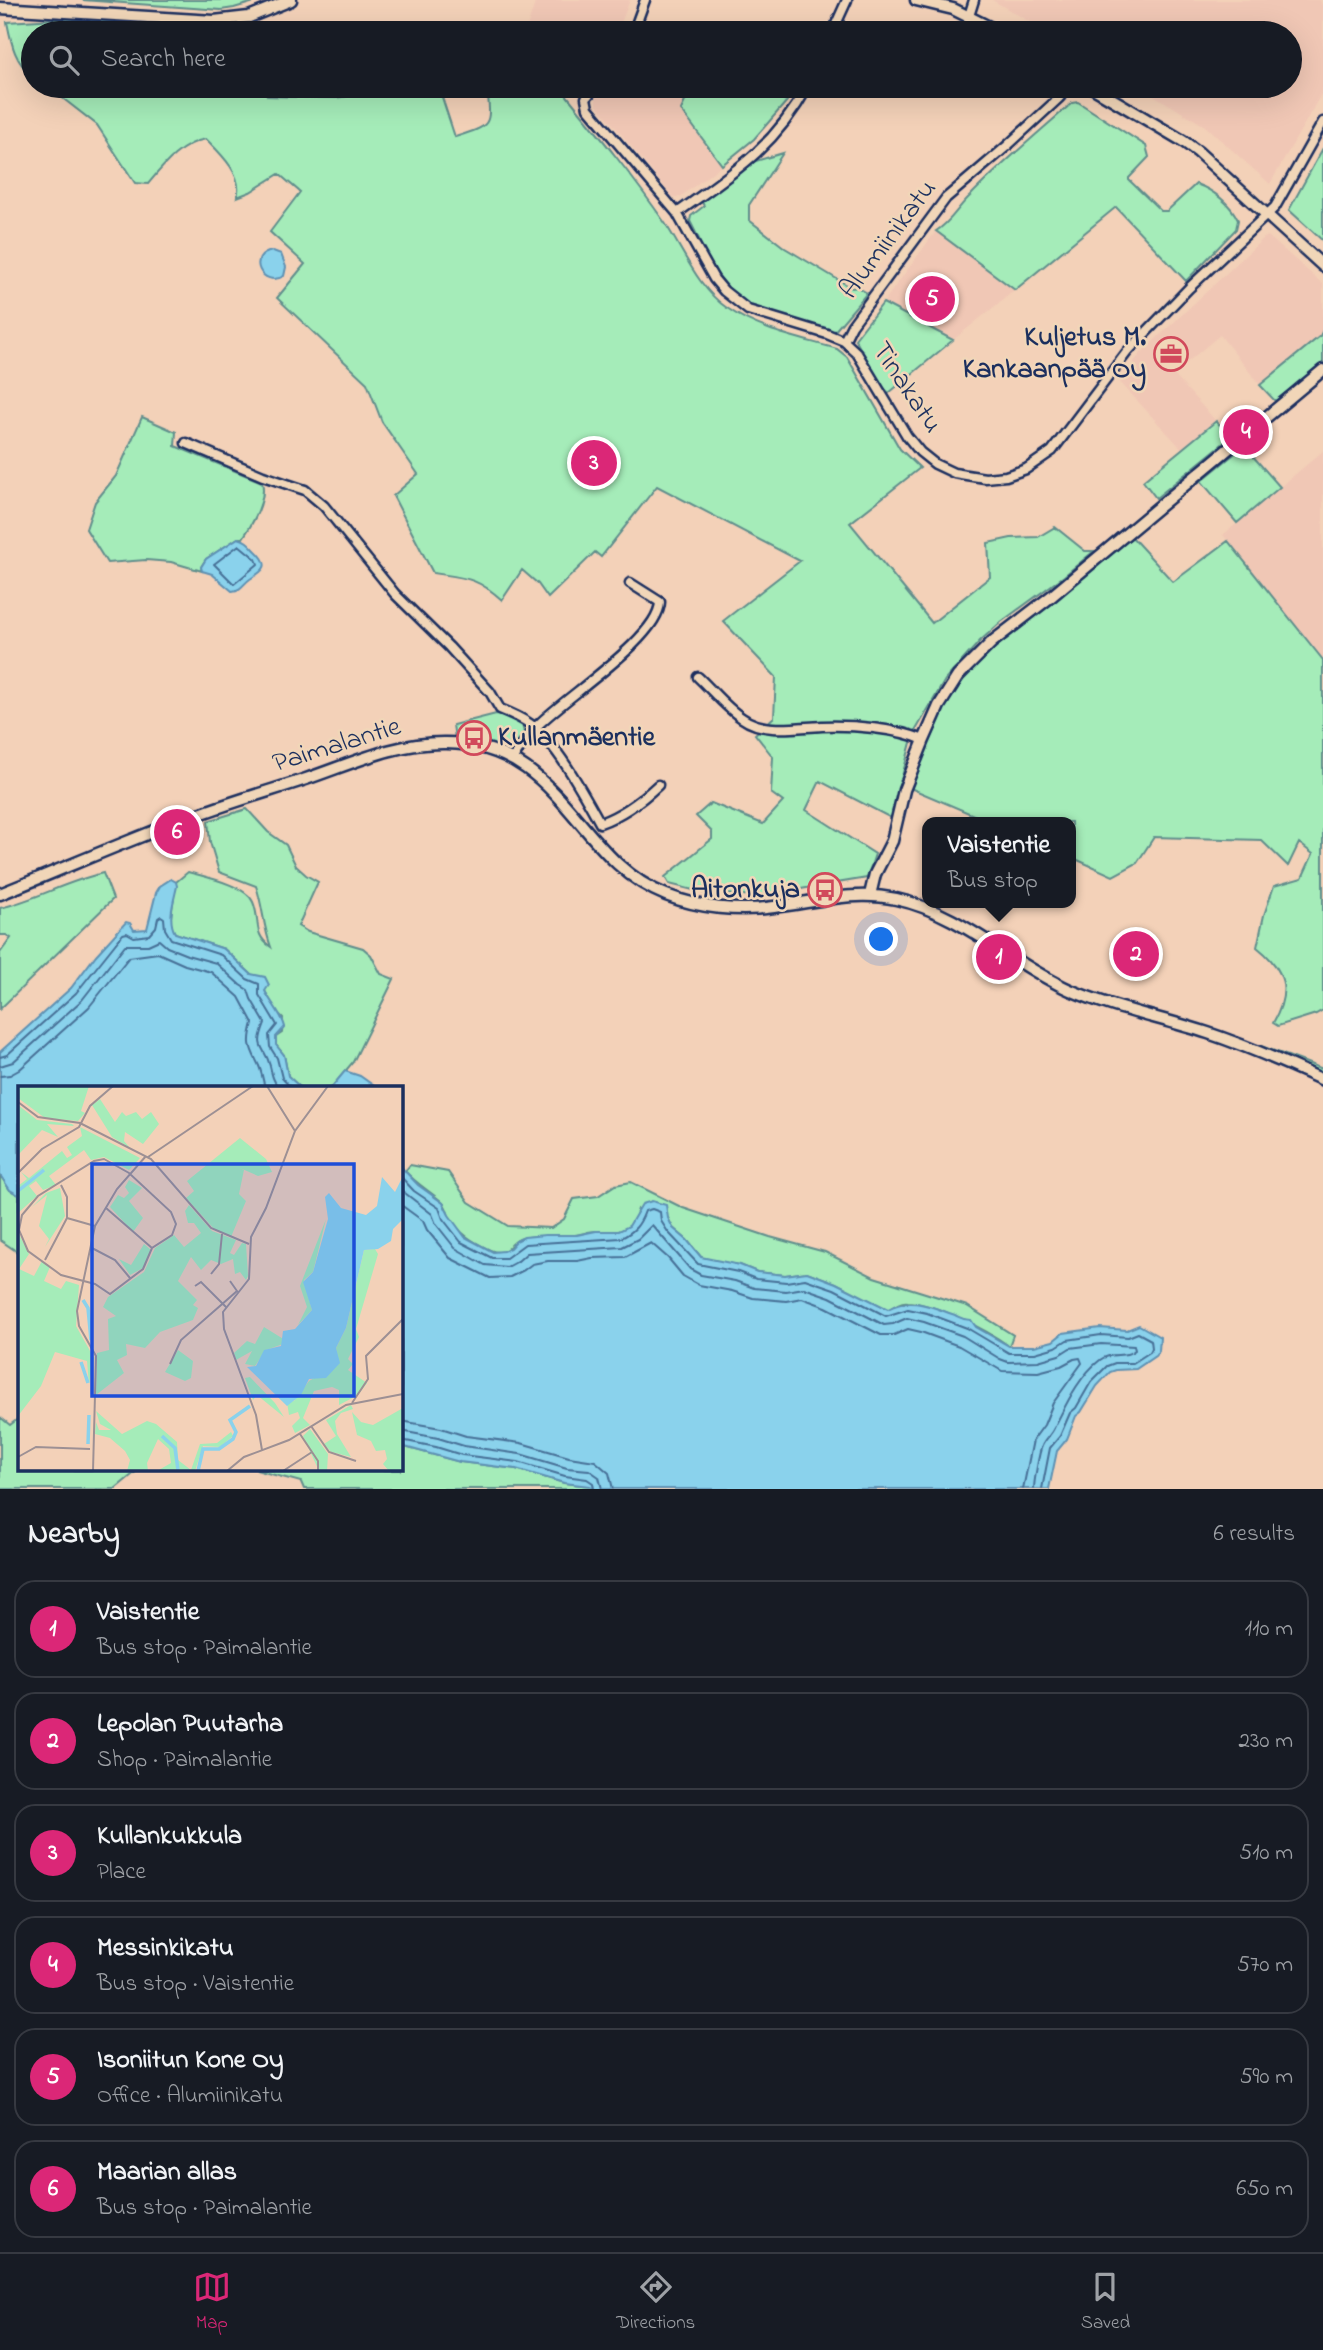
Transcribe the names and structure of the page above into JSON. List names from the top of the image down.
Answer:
{
  "streets": {
    "street": ["Alumiinikatu", "Tinakatu", "Paimalantie"]
  },
  "crossings": [
    ["Alumiinikatu", "Tinakatu"]
  ],
  "places": {
    "office": ["Kuljetus M. Kankaanpää Oy"],
    "bus stop": ["Kullanmäentie", "Aitonkuja"]
  },
  "page": {
    "search": "Search here",
    "pins": [
      "5",
      "4",
      "3",
      "6",
      "2",
      "1"
    ],
    "popup": ["Vaistentie", "Bus stop"],
    "heading": ["Nearby", "6 results"],
    "list": [
      {
        "mark": "1",
        "name": "Vaistentie",
        "note": "Bus stop · Paimalantie",
        "value": "110 m"
      },
      {
        "mark": "2",
        "name": "Lepolan Puutarha",
        "note": "Shop · Paimalantie",
        "value": "230 m"
      },
      {
        "mark": "3",
        "name": "Kullankukkula",
        "note": "Place",
        "value": "510 m"
      },
      {
        "mark": "4",
        "name": "Messinkikatu",
        "note": "Bus stop · Vaistentie",
        "value": "570 m"
      },
      {
        "mark": "5",
        "name": "Isoniitun Kone Oy",
        "note": "Office · Alumiinikatu",
        "value": "590 m"
      },
      {
        "mark": "6",
        "name": "Maarian allas",
        "note": "Bus stop · Paimalantie",
        "value": "650 m"
      }
    ],
    "nav": ["Map", "Directions", "Saved"]
  }
}
